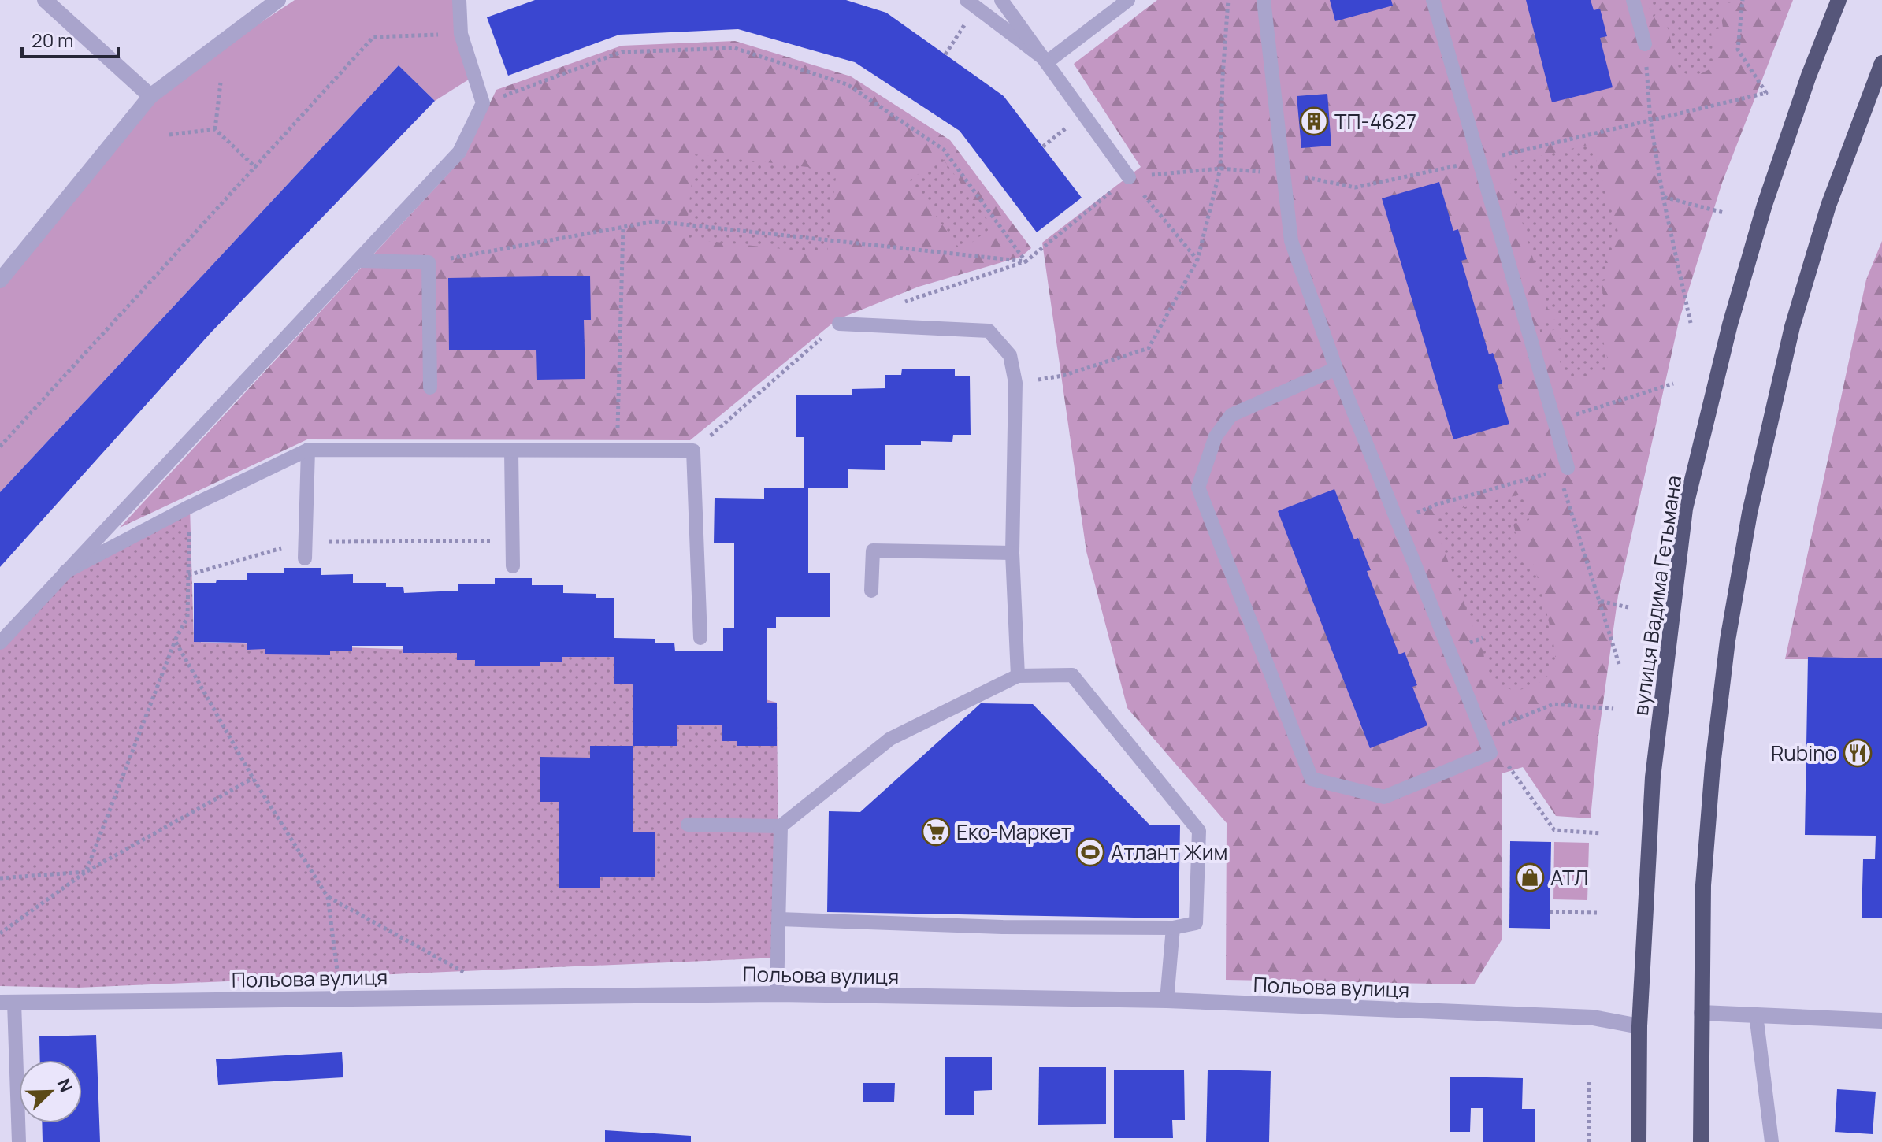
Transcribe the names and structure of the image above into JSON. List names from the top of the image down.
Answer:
{
  "streets": {
    "main road": ["вулиця Вадима Гетьмана"],
    "street": ["Польова вулиця"]
  },
  "crossings": [
    ["вулиця Вадима Гетьмана", "Польова вулиця"]
  ],
  "places": {
    "building": ["ТП-4627"],
    "restaurant": ["Rubino"],
    "supermarket": ["Еко-Маркет"],
    "sports": ["Атлант Жим"],
    "shop": ["АТЛ"]
  },
  "scale_bar": "20 m",
  "north": "top right"
}
